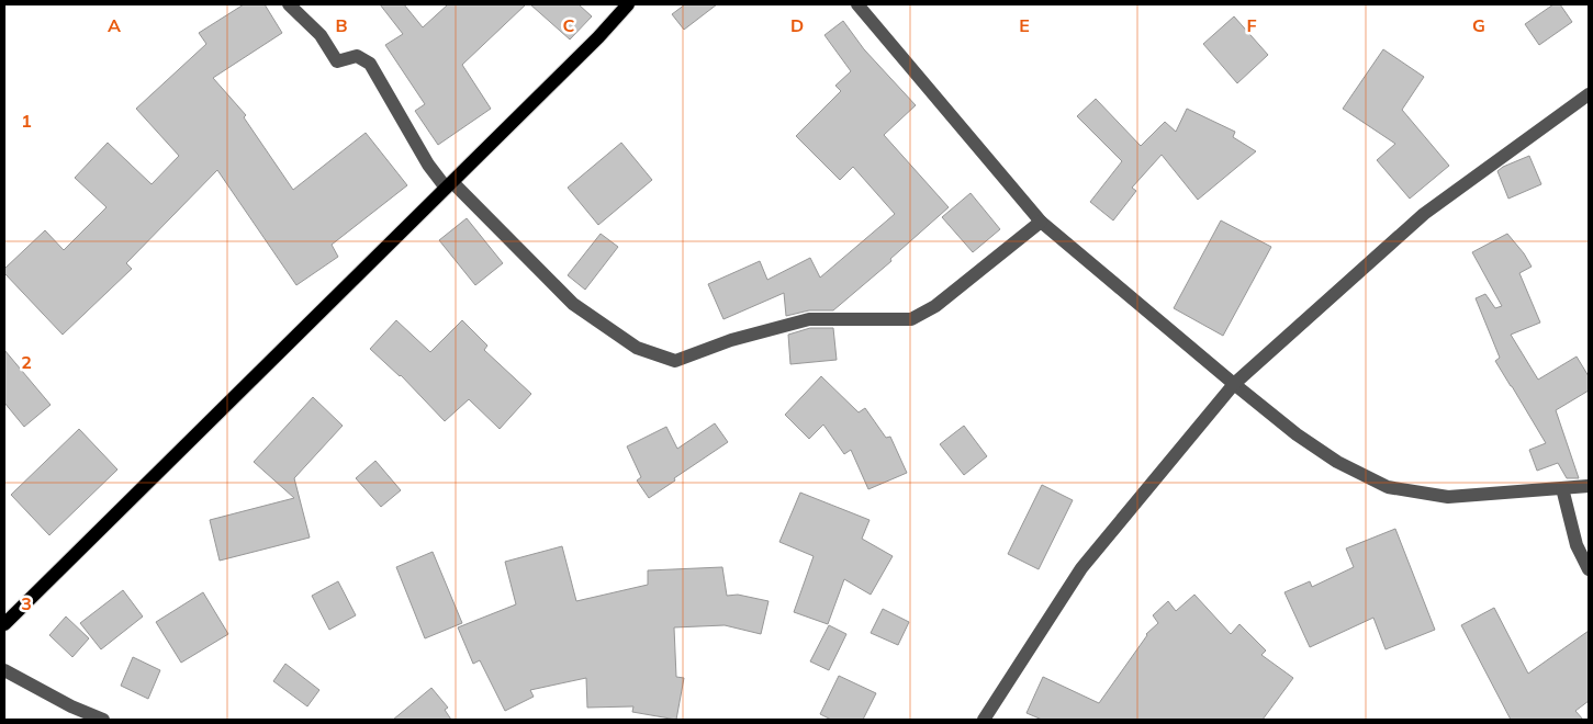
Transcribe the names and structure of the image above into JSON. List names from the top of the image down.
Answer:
{
  "grid": {
    "columns": [
      "A",
      "B",
      "C",
      "D",
      "E",
      "F",
      "G"
    ],
    "rows": ["1", "2", "3"]
  }
}
